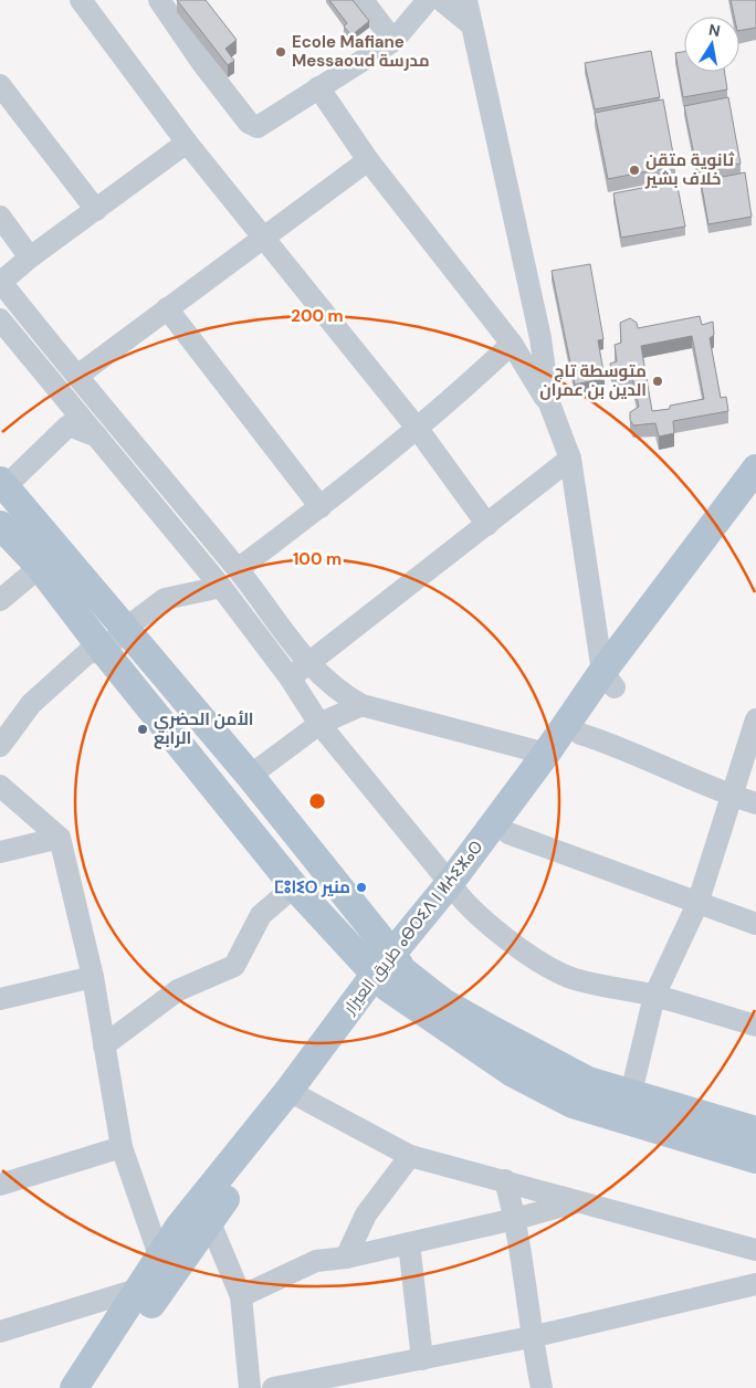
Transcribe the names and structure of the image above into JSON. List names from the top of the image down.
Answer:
{
  "streets": {
    "main road": ["طريق العيزار ⴰⴱⵔⵉⴷ ⵏ ⵍⵄⵉⵣⴰⵔ"]
  },
  "places": [
    "Ecole Mafiane Messaoud مدرسة",
    "ثانوية متقن خلاف بشير",
    "متوسطة تاج الدين بن عمران",
    "الأمن الحضري الرابع",
    "ⵎⵓⵏⵉⵔ منير"
  ],
  "north": "top",
  "rings": ["200 m", "100 m"]
}
